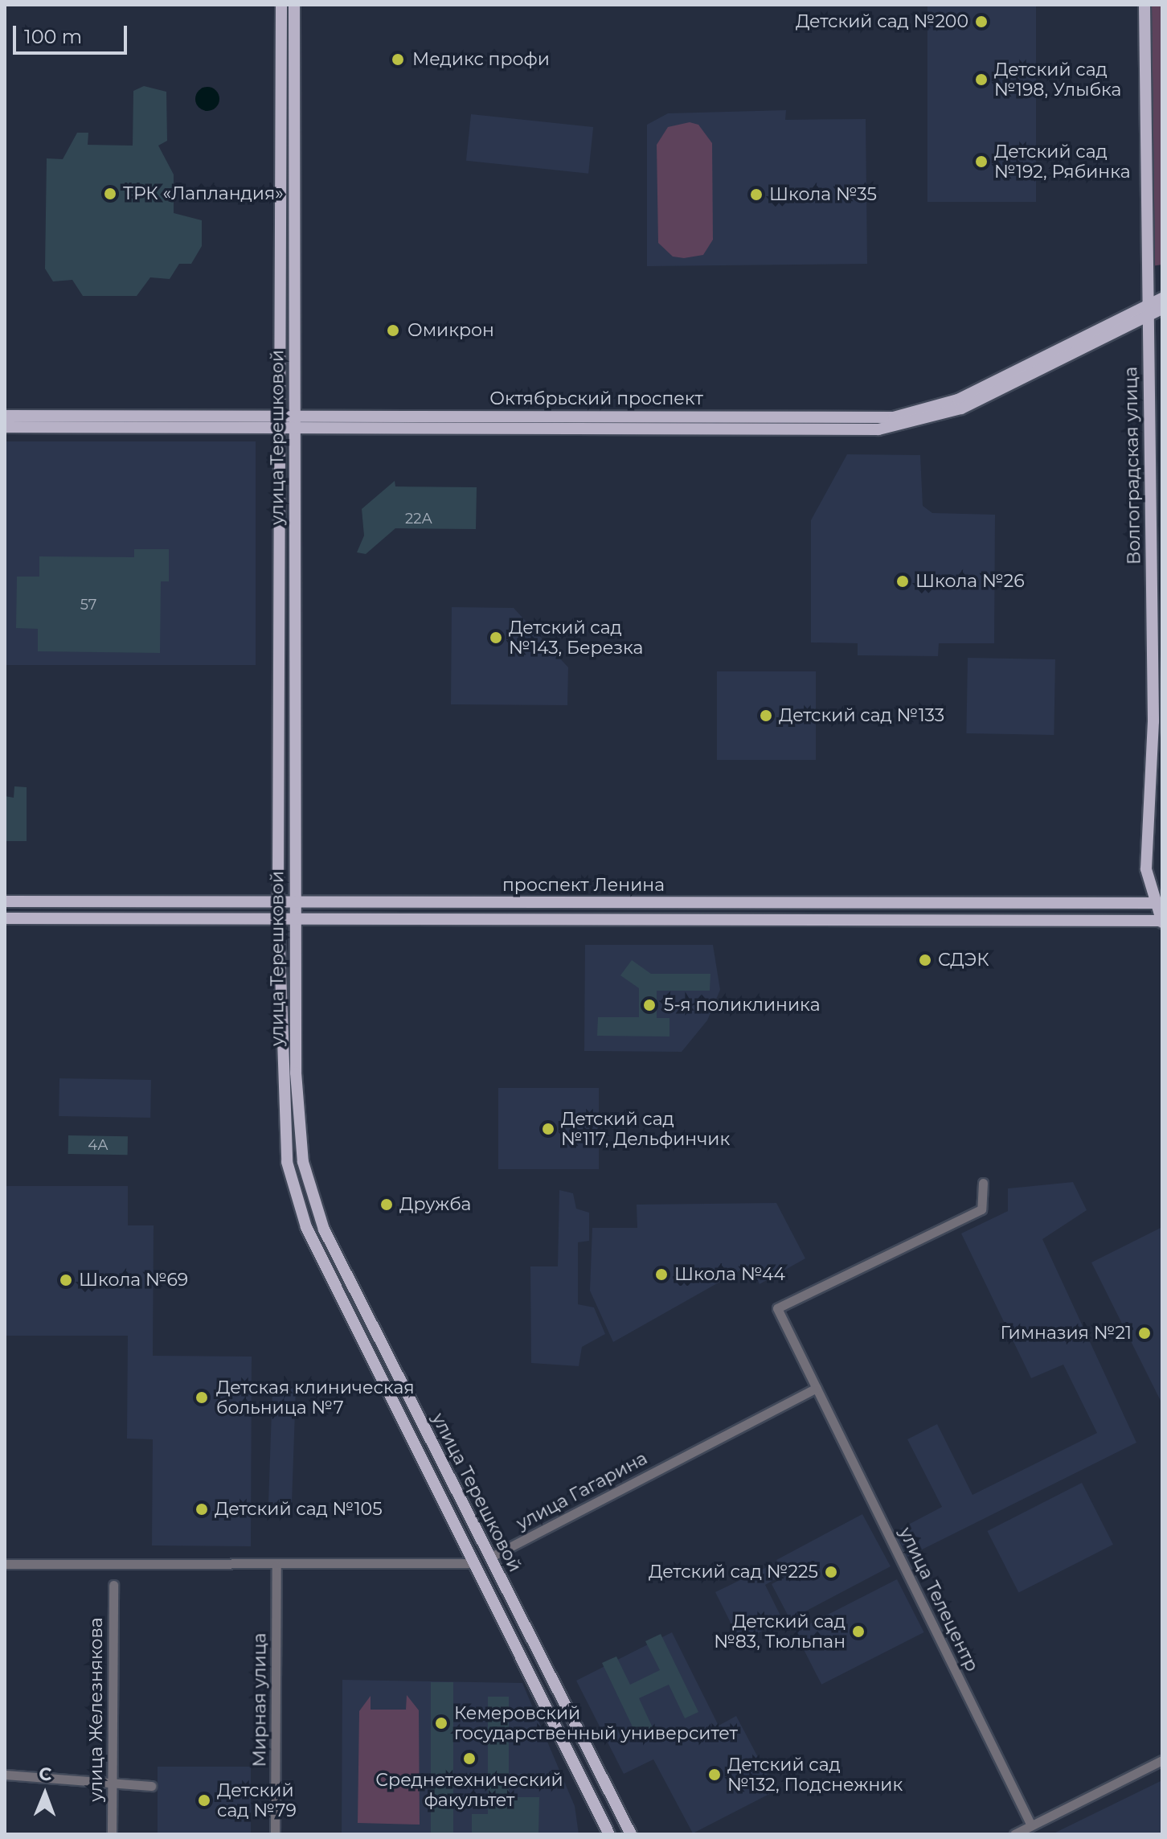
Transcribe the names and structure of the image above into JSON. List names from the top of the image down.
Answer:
{
  "streets": {
    "main road": [
      "Октябрьский проспект",
      "улица Терешковой",
      "Волгоградская улица",
      "проспект Ленина",
      "улица Гагарина"
    ],
    "street": ["улица Телецентр", "Мирная улица", "улица Железнякова"]
  },
  "crossings": [
    ["Октябрьский проспект", "улица Терешковой"],
    ["Октябрьский проспект", "Волгоградская улица"],
    ["улица Терешковой", "проспект Ленина"],
    ["улица Терешковой", "улица Гагарина"],
    ["Волгоградская улица", "проспект Ленина"],
    ["улица Гагарина", "улица Телецентр"],
    ["улица Гагарина", "Мирная улица"]
  ],
  "places": [
    "Детский сад №200",
    "Медикс профи",
    "Детский сад №198, Улыбка",
    "Детский сад №192, Рябинка",
    "ТРК «Лапландия»",
    "Школа №35",
    "Омикрон",
    "Школа №26",
    "Детский сад №143, Березка",
    "Детский сад №133",
    "СДЭК",
    "5-я поликлиника",
    "Детский сад №117, Дельфинчик",
    "Дружба",
    "Школа №44",
    "Школа №69",
    "Гимназия №21",
    "Детская клиническая больница №7",
    "Детский сад №105",
    "Детский сад №225",
    "Детский сад №83, Тюльпан",
    "Кемеровский государственный университет",
    "Среднетехнический факультет",
    "Детский сад №132, Подснежник",
    "Детский сад №79"
  ],
  "house_numbers": ["22А", "57", "4А"],
  "scale_bar": "100 m",
  "north": "top"
}
